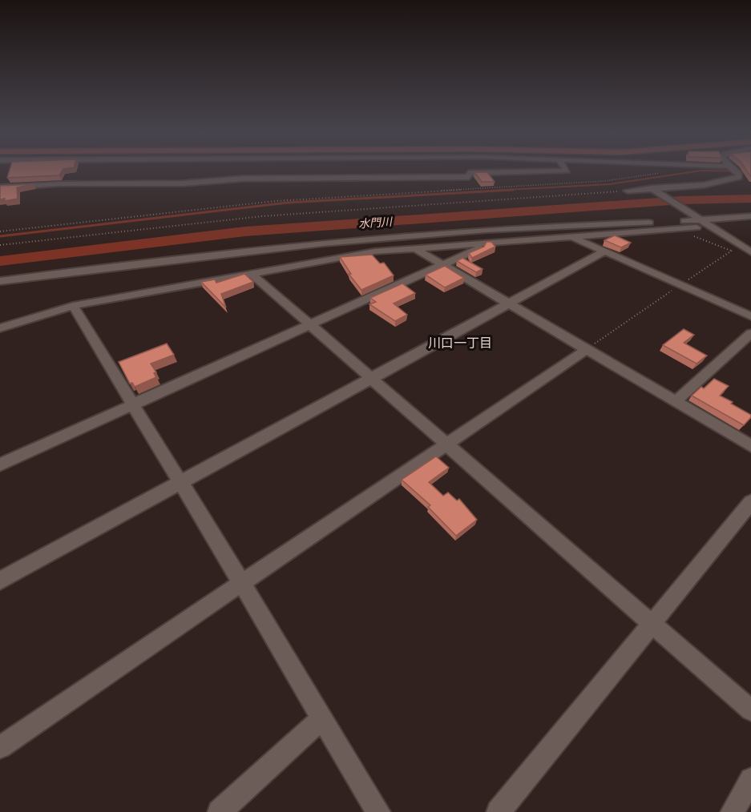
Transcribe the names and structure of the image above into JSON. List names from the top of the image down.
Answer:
{
  "districts": ["川口一丁目"],
  "water": ["水門川"]
}
